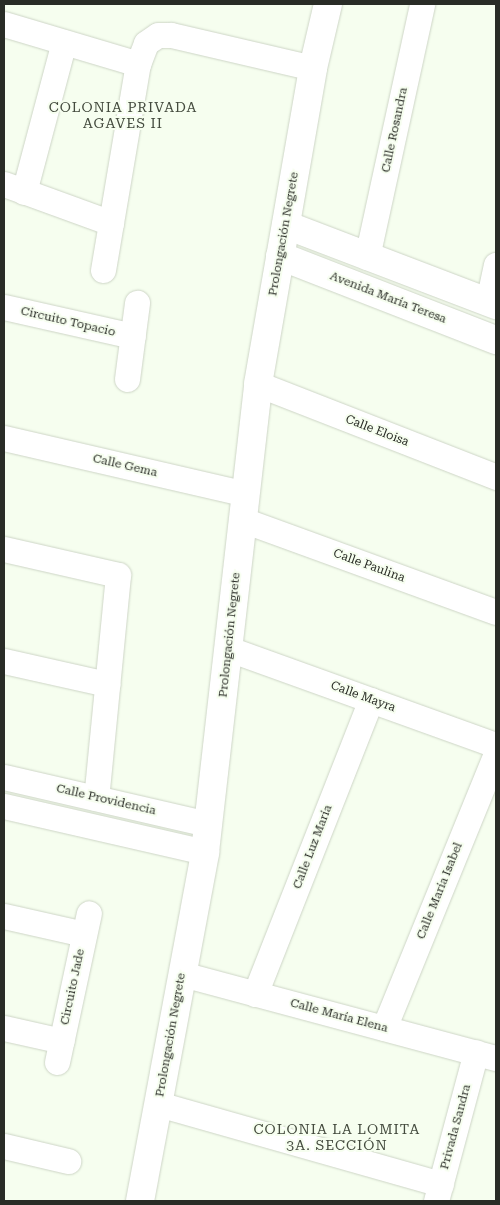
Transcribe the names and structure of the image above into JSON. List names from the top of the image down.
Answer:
{
  "streets": {
    "street": [
      "Calle Rosandra",
      "Prolongación Negrete",
      "Avenida María Teresa",
      "Circuito Topacio",
      "Calle Eloisa",
      "Calle Gema",
      "Calle Paulina",
      "Calle Mayra",
      "Calle Providencia",
      "Calle Luz María",
      "Calle María Isabel",
      "Circuito Jade",
      "Calle María Elena",
      "Privada Sandra"
    ]
  },
  "crossings": [
    ["Prolongación Negrete", "Avenida María Teresa"],
    ["Prolongación Negrete", "Calle Eloisa"],
    ["Prolongación Negrete", "Calle Gema"],
    ["Prolongación Negrete", "Calle Paulina"],
    ["Prolongación Negrete", "Calle Mayra"],
    ["Prolongación Negrete", "Calle Providencia"],
    ["Prolongación Negrete", "Calle María Elena"],
    ["Calle Gema", "Calle Paulina"],
    ["Calle Mayra", "Calle Luz María"],
    ["Calle Luz María", "Calle María Elena"],
    ["Calle María Isabel", "Calle María Elena"],
    ["Calle María Elena", "Privada Sandra"]
  ],
  "districts": ["COLONIA PRIVADA AGAVES II", "COLONIA LA LOMITA 3A. SECCIÓN"]
}
